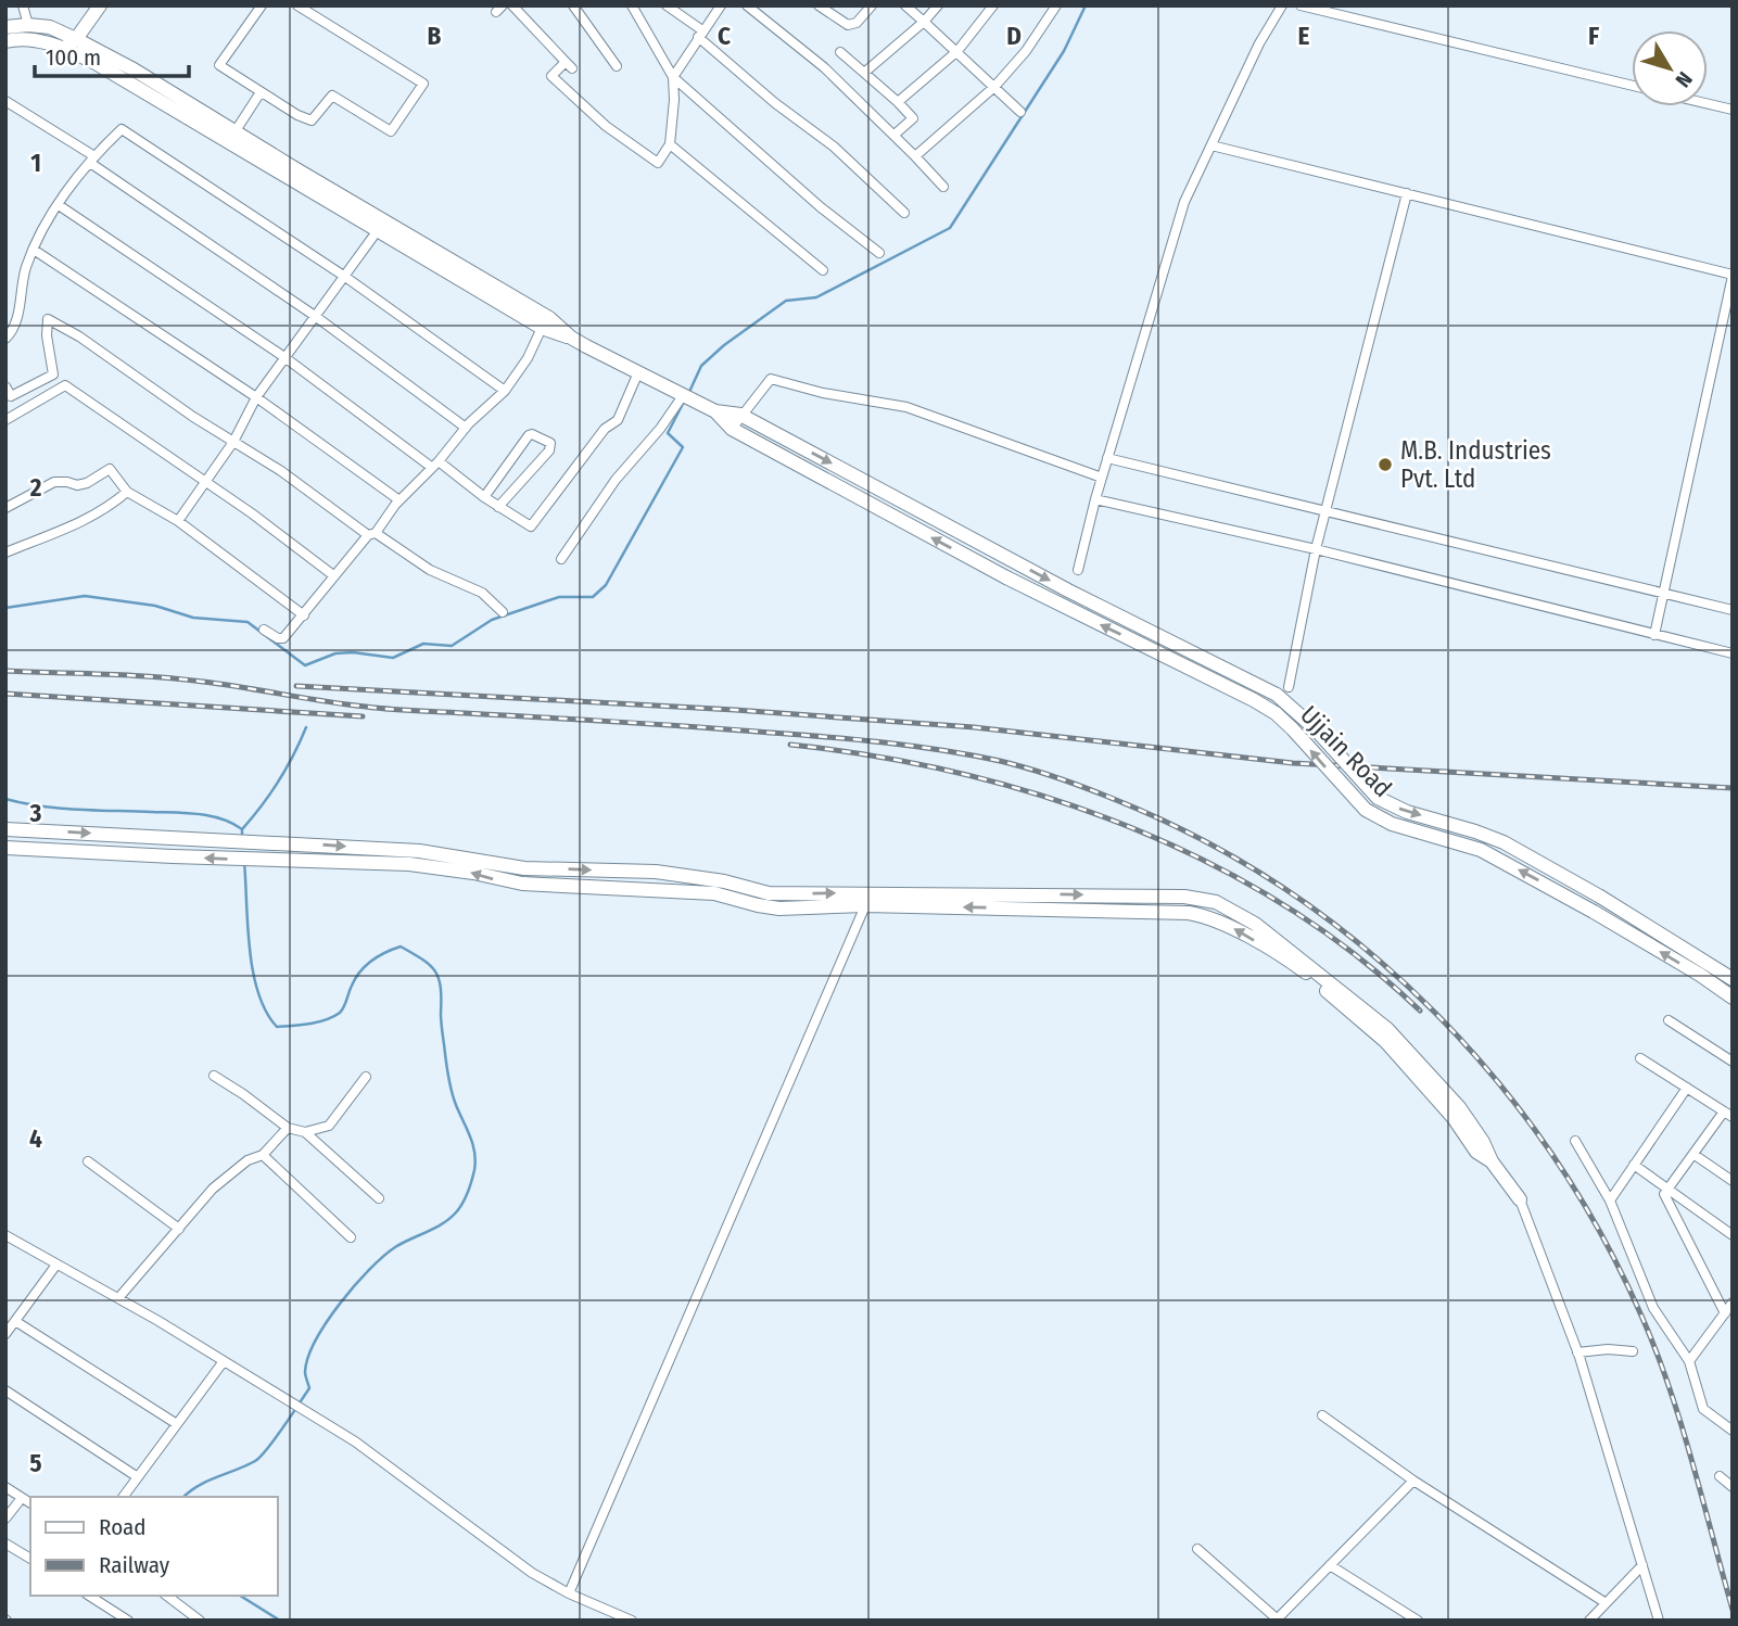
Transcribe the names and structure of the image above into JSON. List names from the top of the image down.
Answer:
{
  "streets": {
    "main road": ["Ujjain Road"]
  },
  "places": ["M.B. Industries Pvt. Ltd"],
  "legend": ["Road", "Railway"],
  "scale_bar": "100 m",
  "north": "bottom right",
  "grid": {
    "columns": [
      "B",
      "C",
      "D",
      "E",
      "F"
    ],
    "rows": [
      "1",
      "2",
      "3",
      "4",
      "5"
    ]
  }
}
